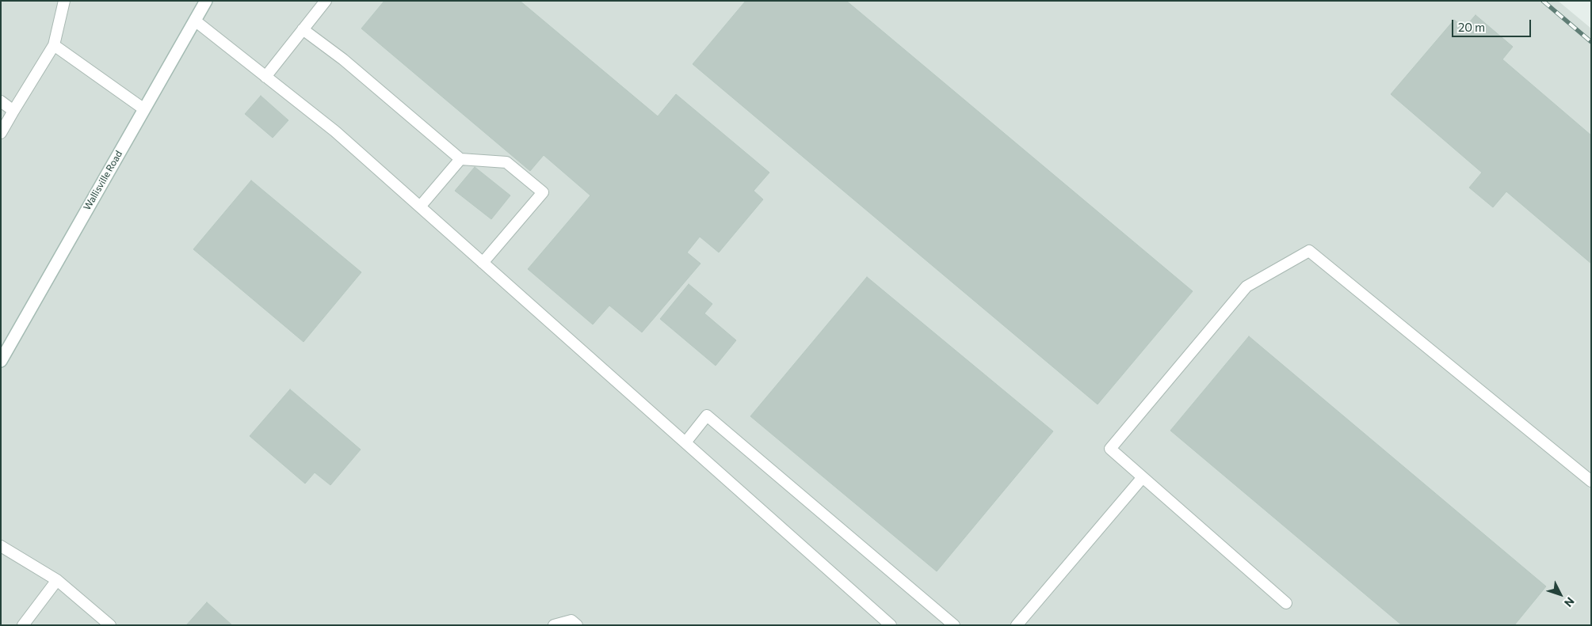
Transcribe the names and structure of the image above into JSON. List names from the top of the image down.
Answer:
{
  "streets": {
    "main road": ["Wallisville Road"]
  },
  "scale_bar": "20 m",
  "north": "bottom right"
}
